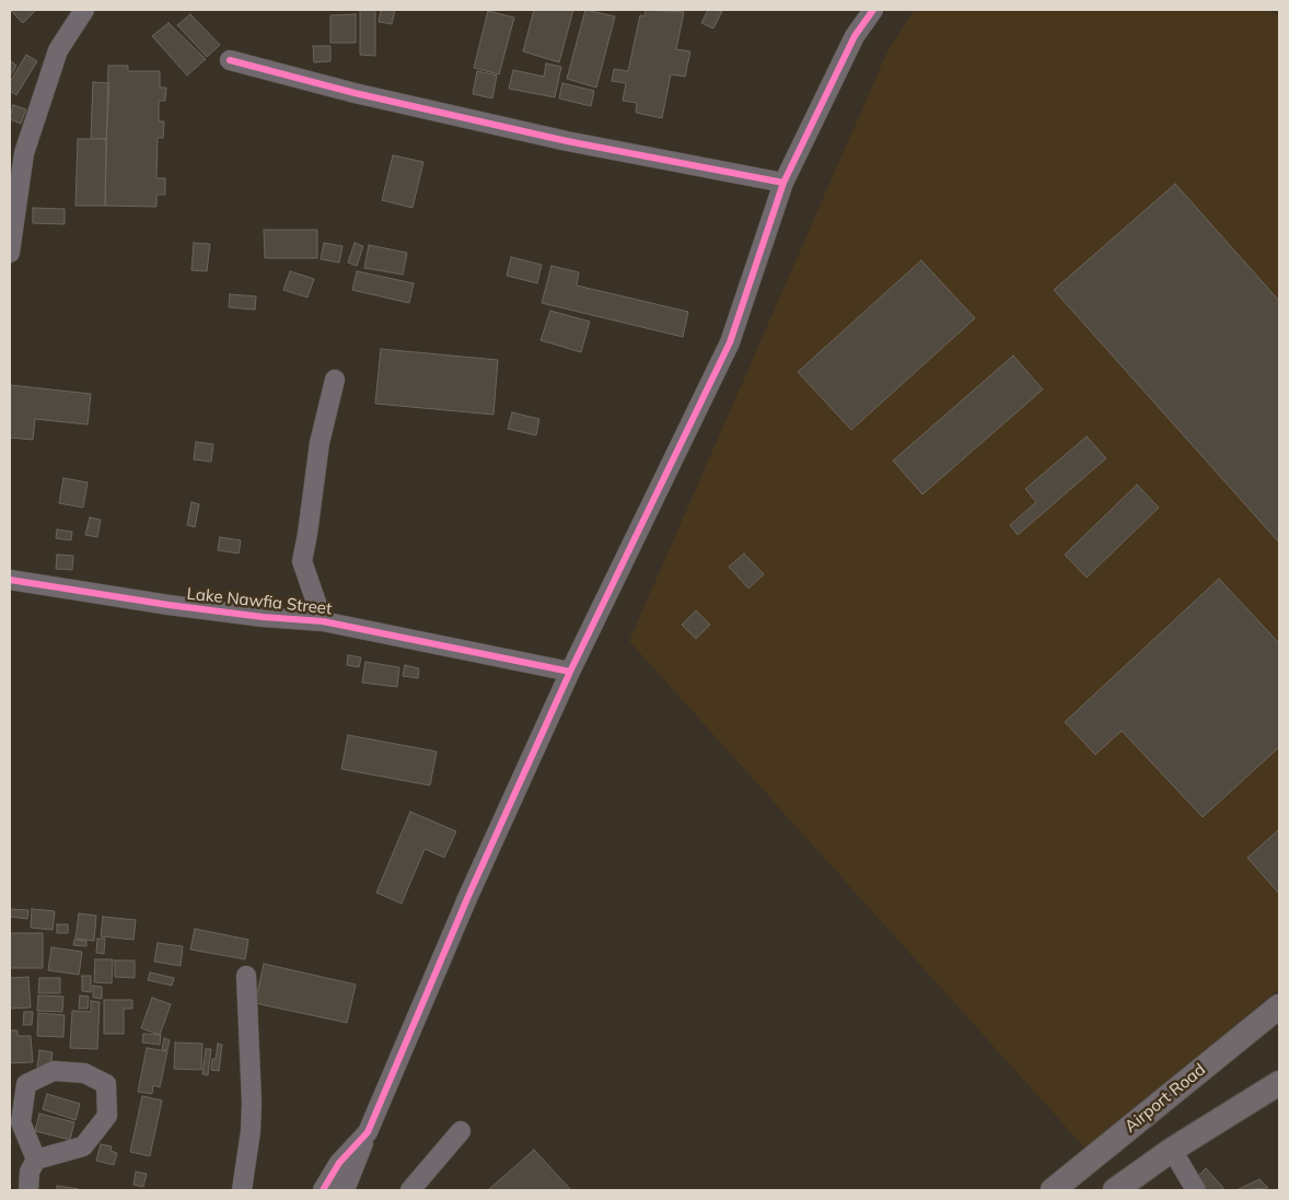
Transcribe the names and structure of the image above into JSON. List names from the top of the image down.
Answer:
{
  "streets": {
    "main road": ["Airport Road"],
    "street": ["Lake Nawfia Street"]
  }
}
